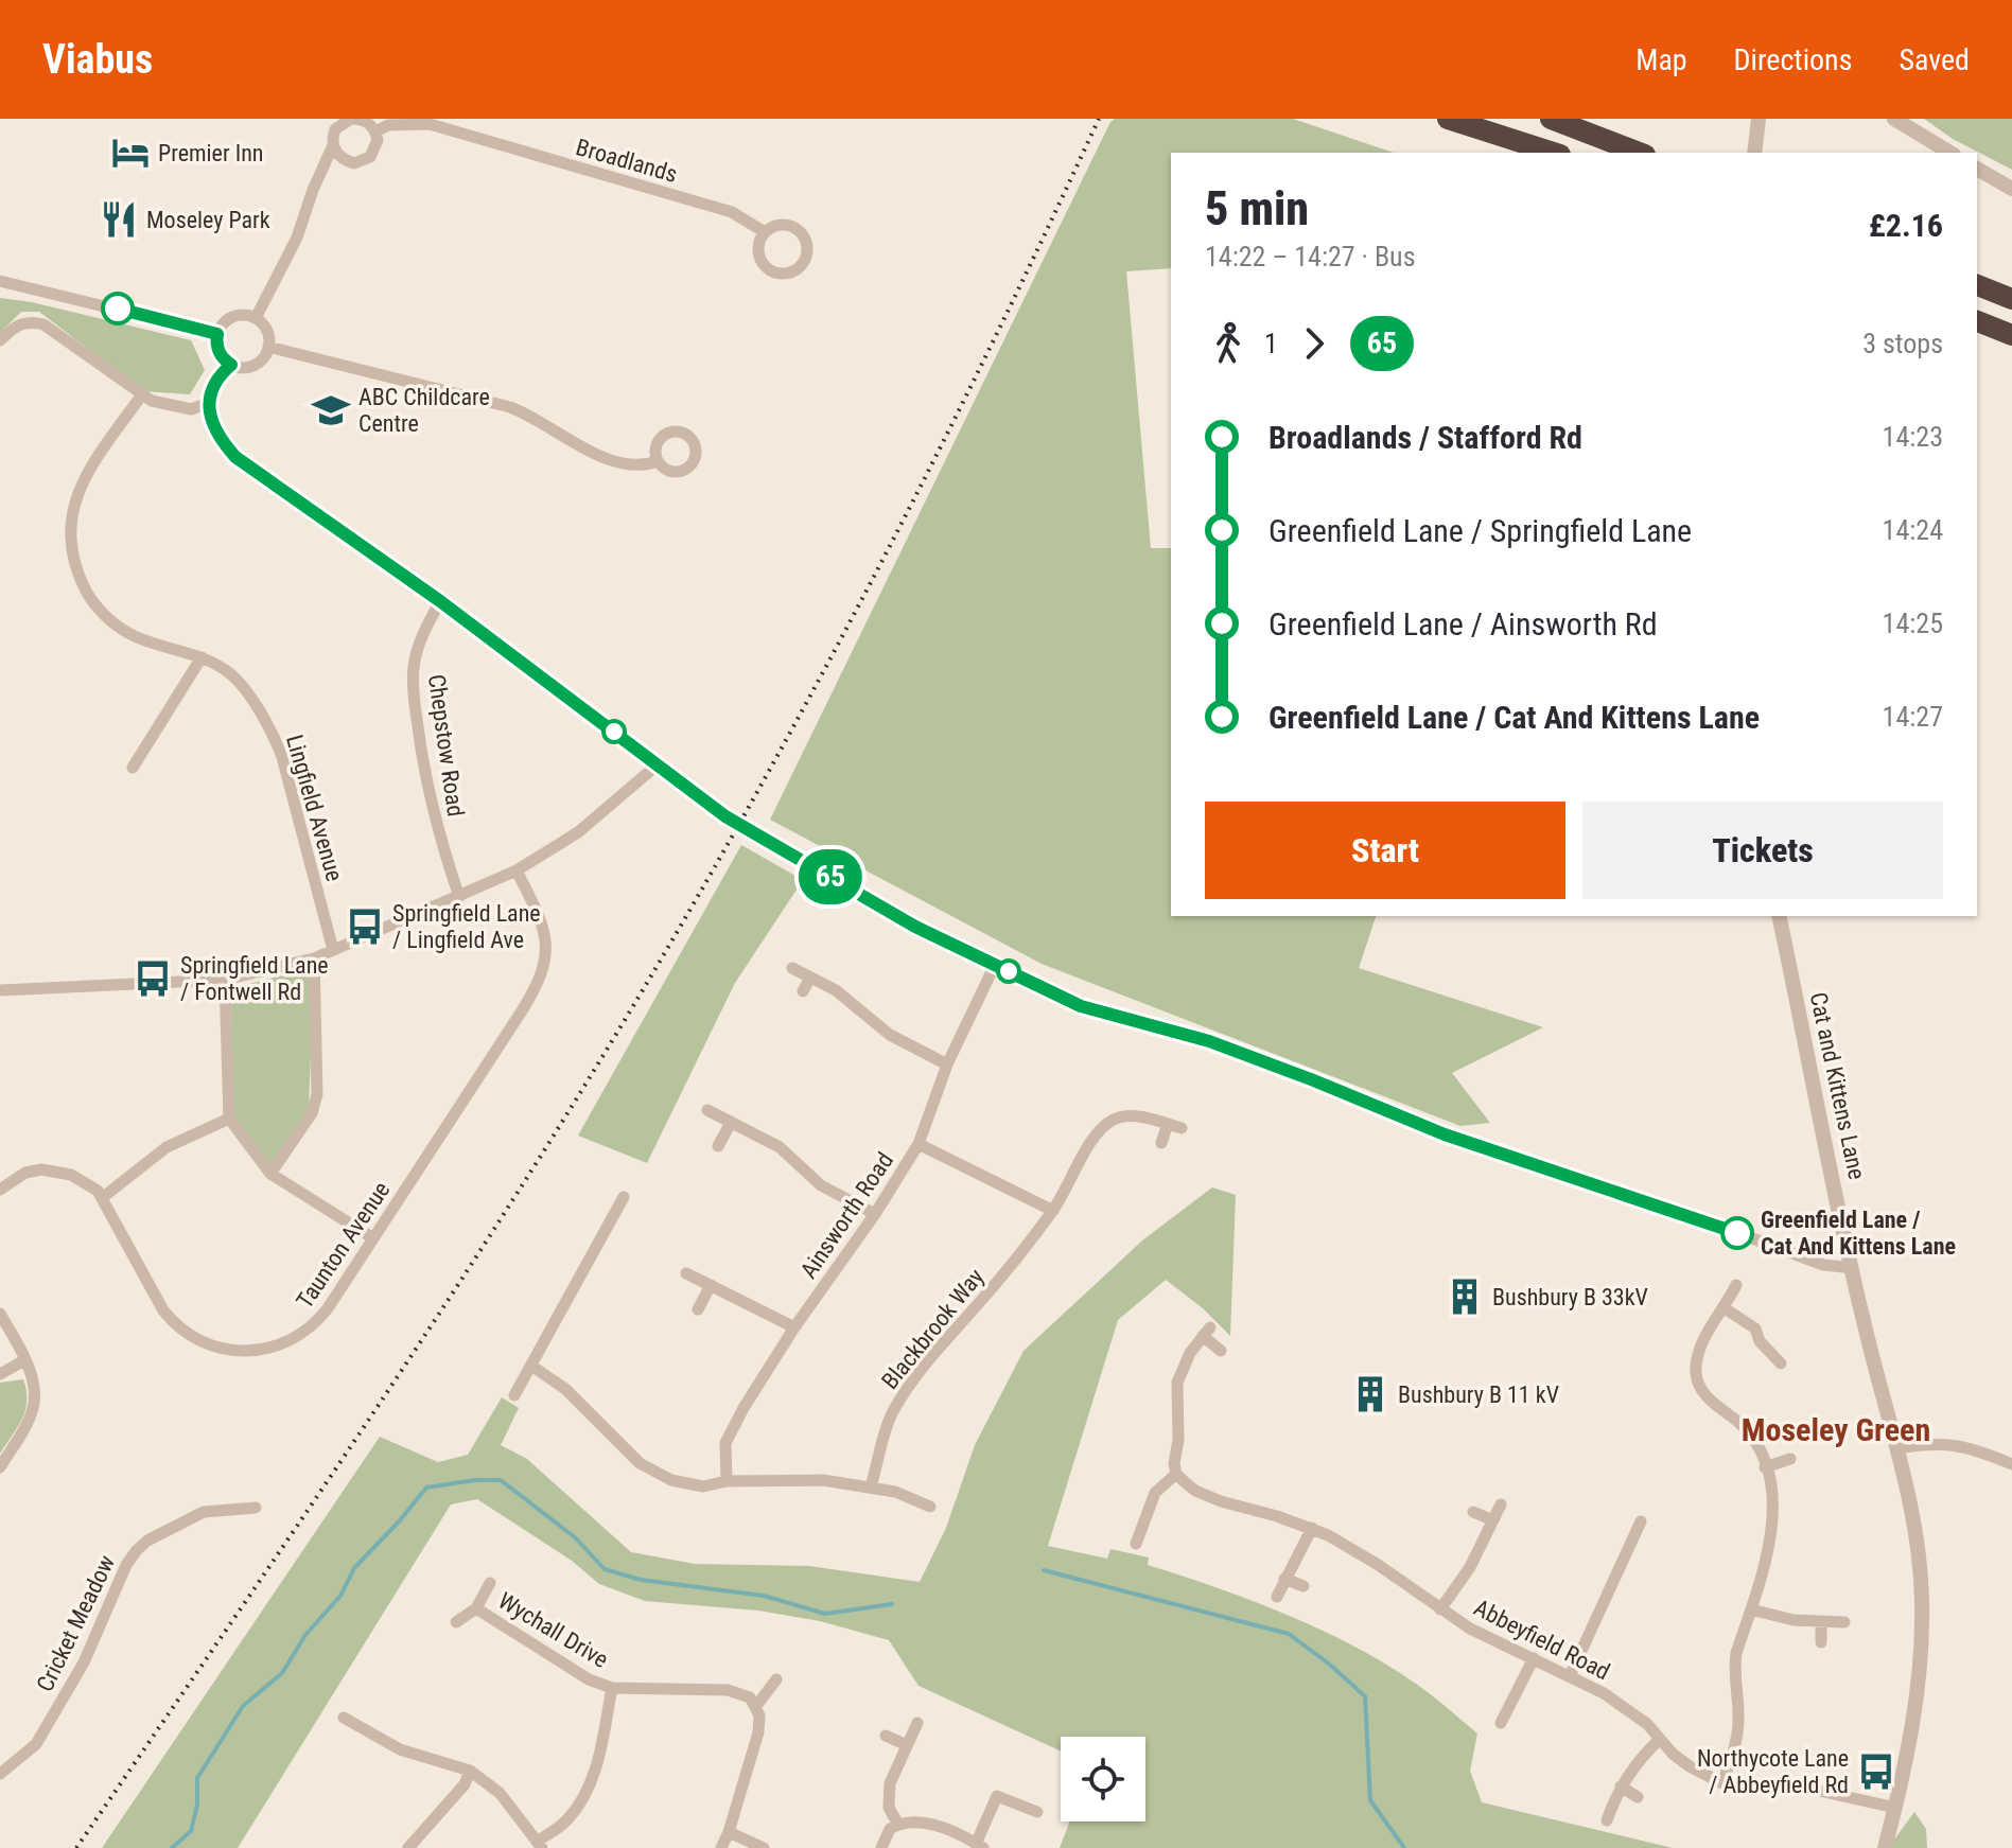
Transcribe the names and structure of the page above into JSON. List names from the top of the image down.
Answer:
{
  "streets": {
    "street": [
      "Broadlands",
      "Chepstow Road",
      "Lingfield Avenue",
      "Cat and Kittens Lane",
      "Ainsworth Road",
      "Taunton Avenue",
      "Blackbrook Way",
      "Cricket Meadow",
      "Wychall Drive",
      "Abbeyfield Road"
    ]
  },
  "crossings": [
    ["Cat and Kittens Lane", "Abbeyfield Road"]
  ],
  "districts": ["Moseley Green"],
  "places": {
    "hotel": ["Premier Inn"],
    "restaurant": ["Moseley Park"],
    "school or university": ["ABC Childcare Centre"],
    "bus stop": ["Springfield Lane / Lingfield Ave", "Springfield Lane / Fontwell Rd", "Northycote Lane / Abbeyfield Rd"],
    "other": ["Greenfield Lane / Cat And Kittens Lane"],
    "building": ["Bushbury B 33kV", "Bushbury B 11 kV"]
  },
  "lines": ["bus line 65"],
  "page": {
    "header": "Viabus",
    "nav": ["Map", "Directions", "Saved"],
    "on_map": "65",
    "heading": ["5 min", "14:22 – 14:27 · Bus", "£2.16"],
    "legs": ["1", "65", "3 stops"],
    "list": [
      {
        "name": "Broadlands / Stafford Rd",
        "value": "14:23"
      },
      {
        "name": "Greenfield Lane / Springfield Lane",
        "value": "14:24"
      },
      {
        "name": "Greenfield Lane / Ainsworth Rd",
        "value": "14:25"
      },
      {
        "name": "Greenfield Lane / Cat And Kittens Lane",
        "value": "14:27"
      }
    ],
    "buttons": ["Start", "Tickets"]
  }
}
